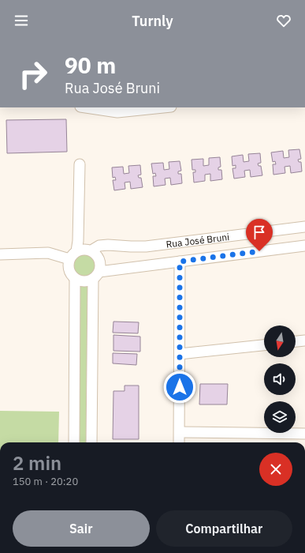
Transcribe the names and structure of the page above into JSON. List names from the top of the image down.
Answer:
{
  "streets": {
    "street": ["Rua José Bruni"]
  },
  "north": "bottom",
  "page": {
    "header": "Turnly",
    "turn": ["90 m", "Rua José Bruni"],
    "heading": ["2 min", "150 m · 20:20"],
    "buttons": ["Sair", "Compartilhar"]
  }
}
